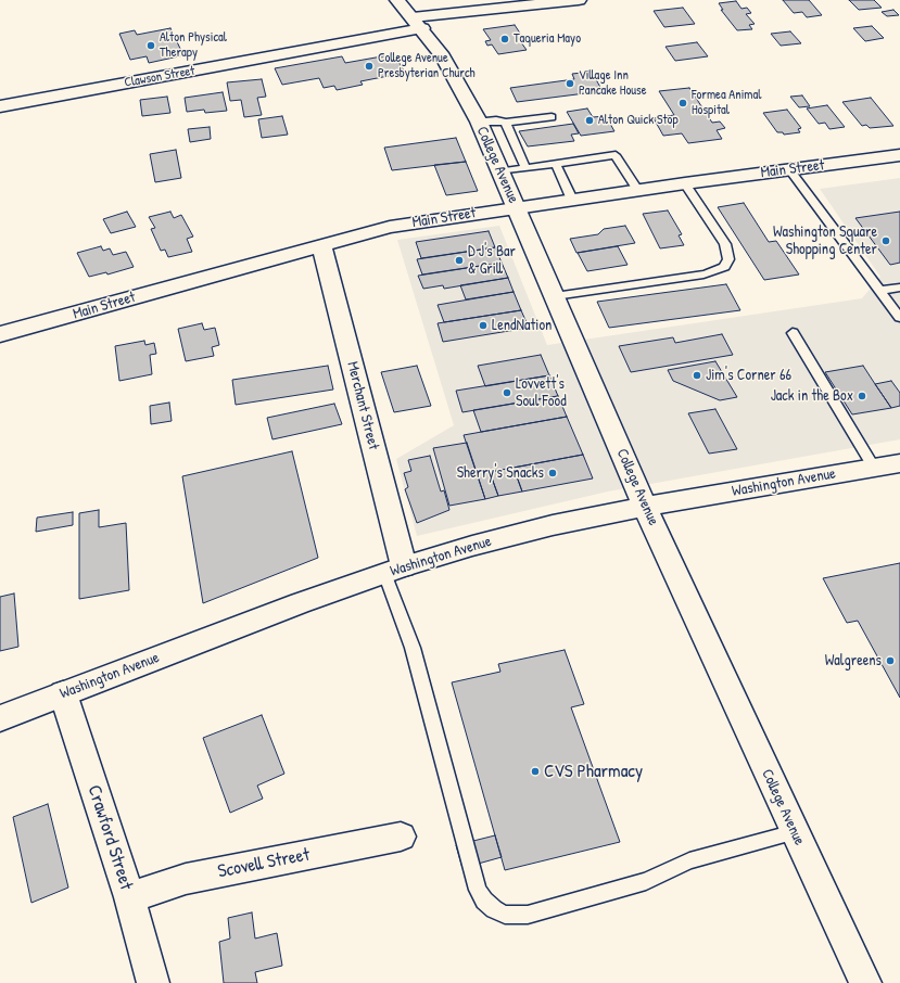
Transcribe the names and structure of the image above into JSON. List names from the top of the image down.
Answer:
{
  "streets": {
    "street": [
      "Clawson Street",
      "College Avenue",
      "Main Street",
      "Merchant Street",
      "Washington Avenue",
      "Crawford Street",
      "Scovell Street"
    ]
  },
  "crossings": [
    ["Clawson Street", "College Avenue"],
    ["College Avenue", "Main Street"],
    ["College Avenue", "Washington Avenue"],
    ["Main Street", "Merchant Street"],
    ["Merchant Street", "Washington Avenue"],
    ["Washington Avenue", "Crawford Street"],
    ["Crawford Street", "Scovell Street"]
  ],
  "places": [
    "Taqueria Mayo",
    "Alton Physical Therapy",
    "College Avenue Presbyterian Church",
    "Village Inn Pancake House",
    "Formea Animal Hospital",
    "Alton Quick Stop",
    "Washington Square Shopping Center",
    "D J's Bar & Grill",
    "LendNation",
    "Jim's Corner 66",
    "Lovvett's Soul Food",
    "Jack in the Box",
    "Sherry's Snacks",
    "Walgreens",
    "CVS Pharmacy"
  ]
}
